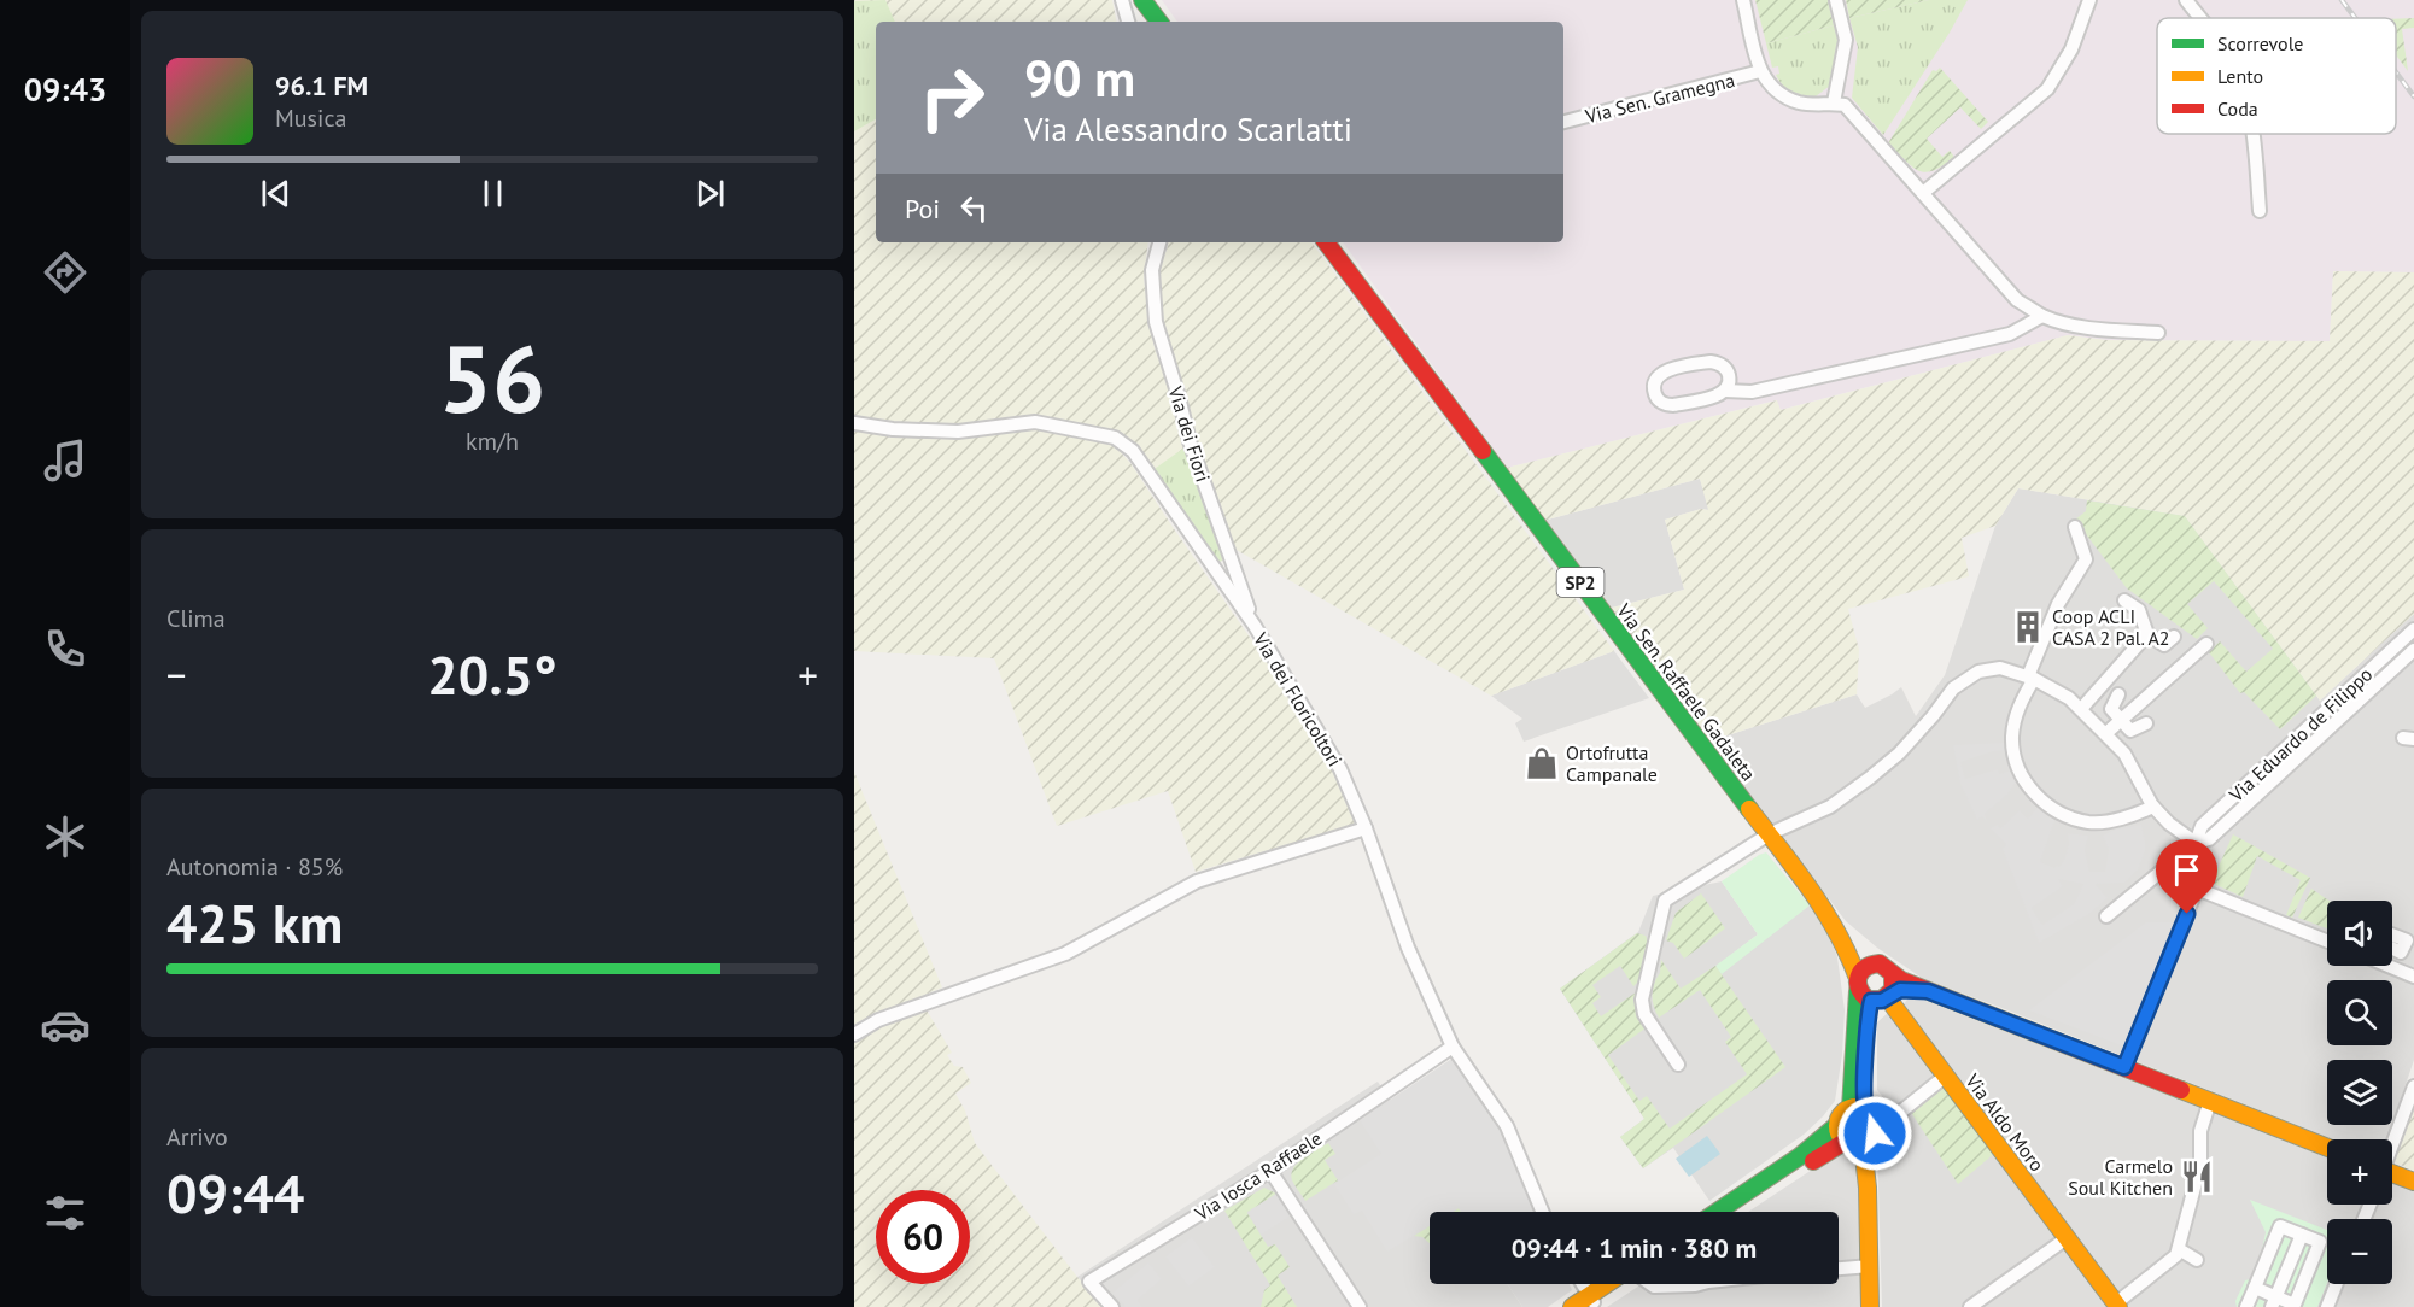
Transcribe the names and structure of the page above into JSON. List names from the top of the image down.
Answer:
{
  "streets": {
    "main road": ["SP2", "Via Sen. Raffaele Gadaleta", "Via Aldo Moro"],
    "street": [
      "Via Sen. Gramegna",
      "Via dei Fiori",
      "Via dei Floricoltori",
      "Via Eduardo de Filippo",
      "Via Iosca Raffaele"
    ]
  },
  "crossings": [
    ["Via dei Fiori", "Via dei Floricoltori"],
    ["Via Sen. Raffaele Gadaleta", "Via Aldo Moro"],
    ["Via dei Floricoltori", "Via Iosca Raffaele"]
  ],
  "places": {
    "building": ["Coop ACLI CASA 2 Pal. A2"],
    "shop": ["Ortofrutta Campanale"],
    "restaurant": ["Carmelo Soul Kitchen"]
  },
  "legend": ["Scorrevole", "Lento", "Coda"],
  "page": {
    "tabs": "09:43",
    "turn": ["90 m", "Via Alessandro Scarlatti"],
    "song": ["96.1 FM", "Musica"],
    "then": "Poi",
    "tile": [
      ["56", "km/h"],
      "Clima",
      ["Autonomia · 85%", "425 km"],
      ["Arrivo", "09:44"]
    ],
    "heat": ["−", "20.5°", "+"],
    "map_buttons": ["+", "−"],
    "limit": "60",
    "trip": "09:44 · 1 min · 380 m"
  }
}
